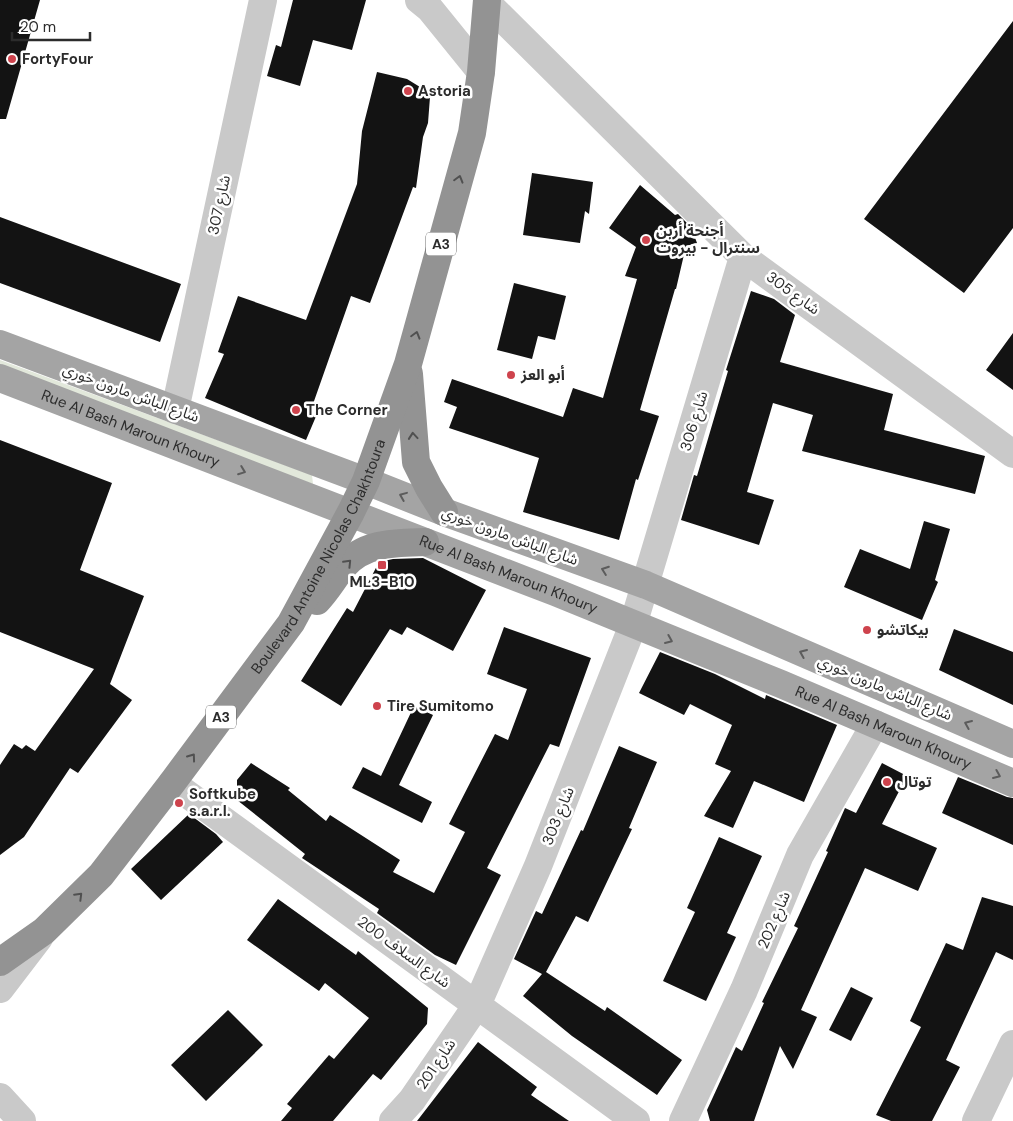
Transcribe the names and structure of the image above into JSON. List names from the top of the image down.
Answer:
{
  "streets": {
    "highway": ["A3", "Boulevard Antoine Nicolas Chakhtoura"],
    "main road": ["شارع الباش مارون خوري", "Rue Al Bash Maroun Khoury"],
    "street": [
      "شارع 307",
      "شارع 305",
      "شارع 306",
      "شارع 303",
      "شارع 202",
      "200 شارع السلاف",
      "شارع 201"
    ]
  },
  "crossings": [
    ["شارع 307", "شارع الباش مارون خوري"],
    ["A3", "Boulevard Antoine Nicolas Chakhtoura"],
    ["شارع 305", "شارع 306"],
    ["شارع 305", "Boulevard Antoine Nicolas Chakhtoura"],
    ["شارع الباش مارون خوري", "شارع 306"],
    ["شارع الباش مارون خوري", "Boulevard Antoine Nicolas Chakhtoura"],
    ["شارع 306", "Rue Al Bash Maroun Khoury"],
    ["شارع 306", "شارع 303"],
    ["Rue Al Bash Maroun Khoury", "Boulevard Antoine Nicolas Chakhtoura"],
    ["Rue Al Bash Maroun Khoury", "شارع 303"],
    ["Rue Al Bash Maroun Khoury", "شارع 202"],
    ["Boulevard Antoine Nicolas Chakhtoura", "200 شارع السلاف"],
    ["شارع 303", "200 شارع السلاف"],
    ["شارع 303", "شارع 201"],
    ["200 شارع السلاف", "شارع 201"]
  ],
  "one_way": ["شارع الباش مارون خوري", "Rue Al Bash Maroun Khoury", "Boulevard Antoine Nicolas Chakhtoura"],
  "places": {
    "other": [
      "FortyFour",
      "Astoria",
      "أجنحة أربن سنترال - بيروت",
      "أبو العز",
      "The Corner",
      "بيكاتشو",
      "Tire Sumitomo",
      "توتال",
      "Softkube s.a.r.l."
    ],
    "transit": ["ML3-B10"]
  },
  "scale_bar": "20 m"
}
